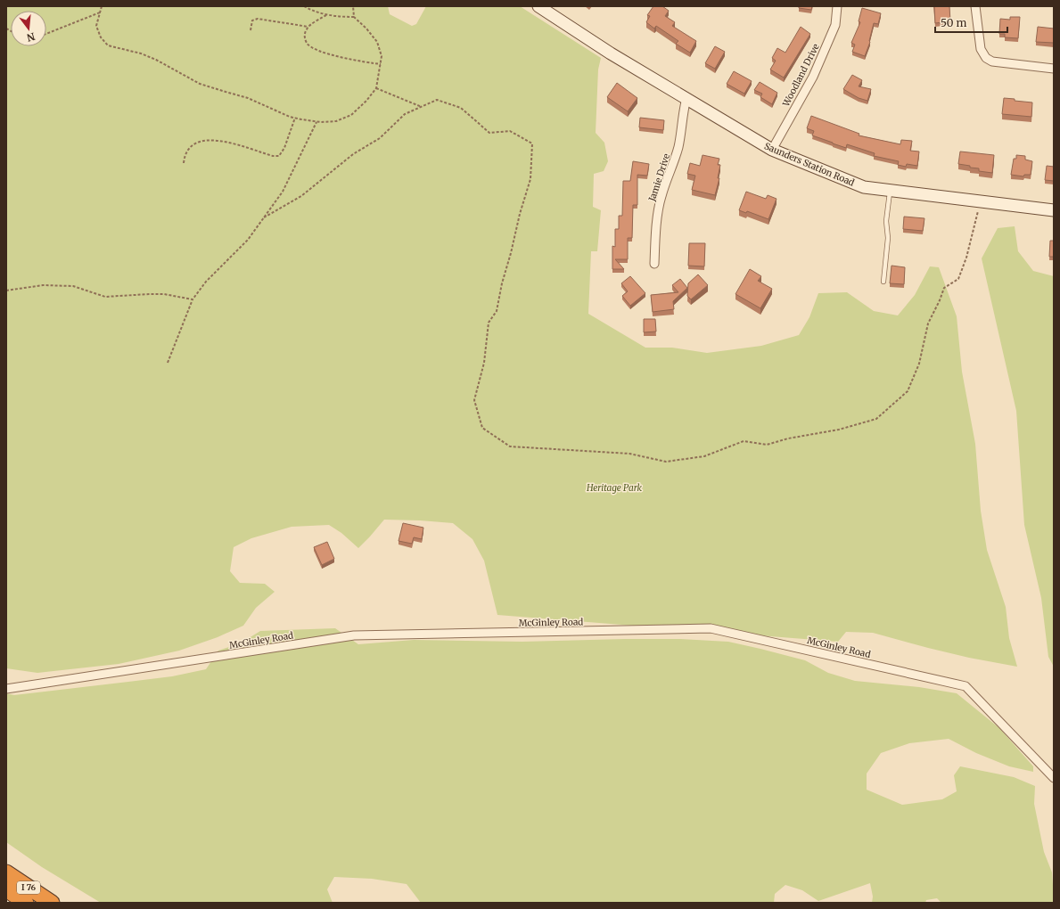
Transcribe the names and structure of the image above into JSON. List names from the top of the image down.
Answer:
{
  "streets": {
    "highway": ["I 76"],
    "street": [
      "Woodland Drive",
      "Saunders Station Road",
      "Jamie Drive",
      "McGinley Road"
    ]
  },
  "crossings": [
    ["Woodland Drive", "Saunders Station Road"],
    ["Saunders Station Road", "Jamie Drive"]
  ],
  "parks": ["Heritage Park"],
  "scale_bar": "50 m",
  "north": "bottom"
}
